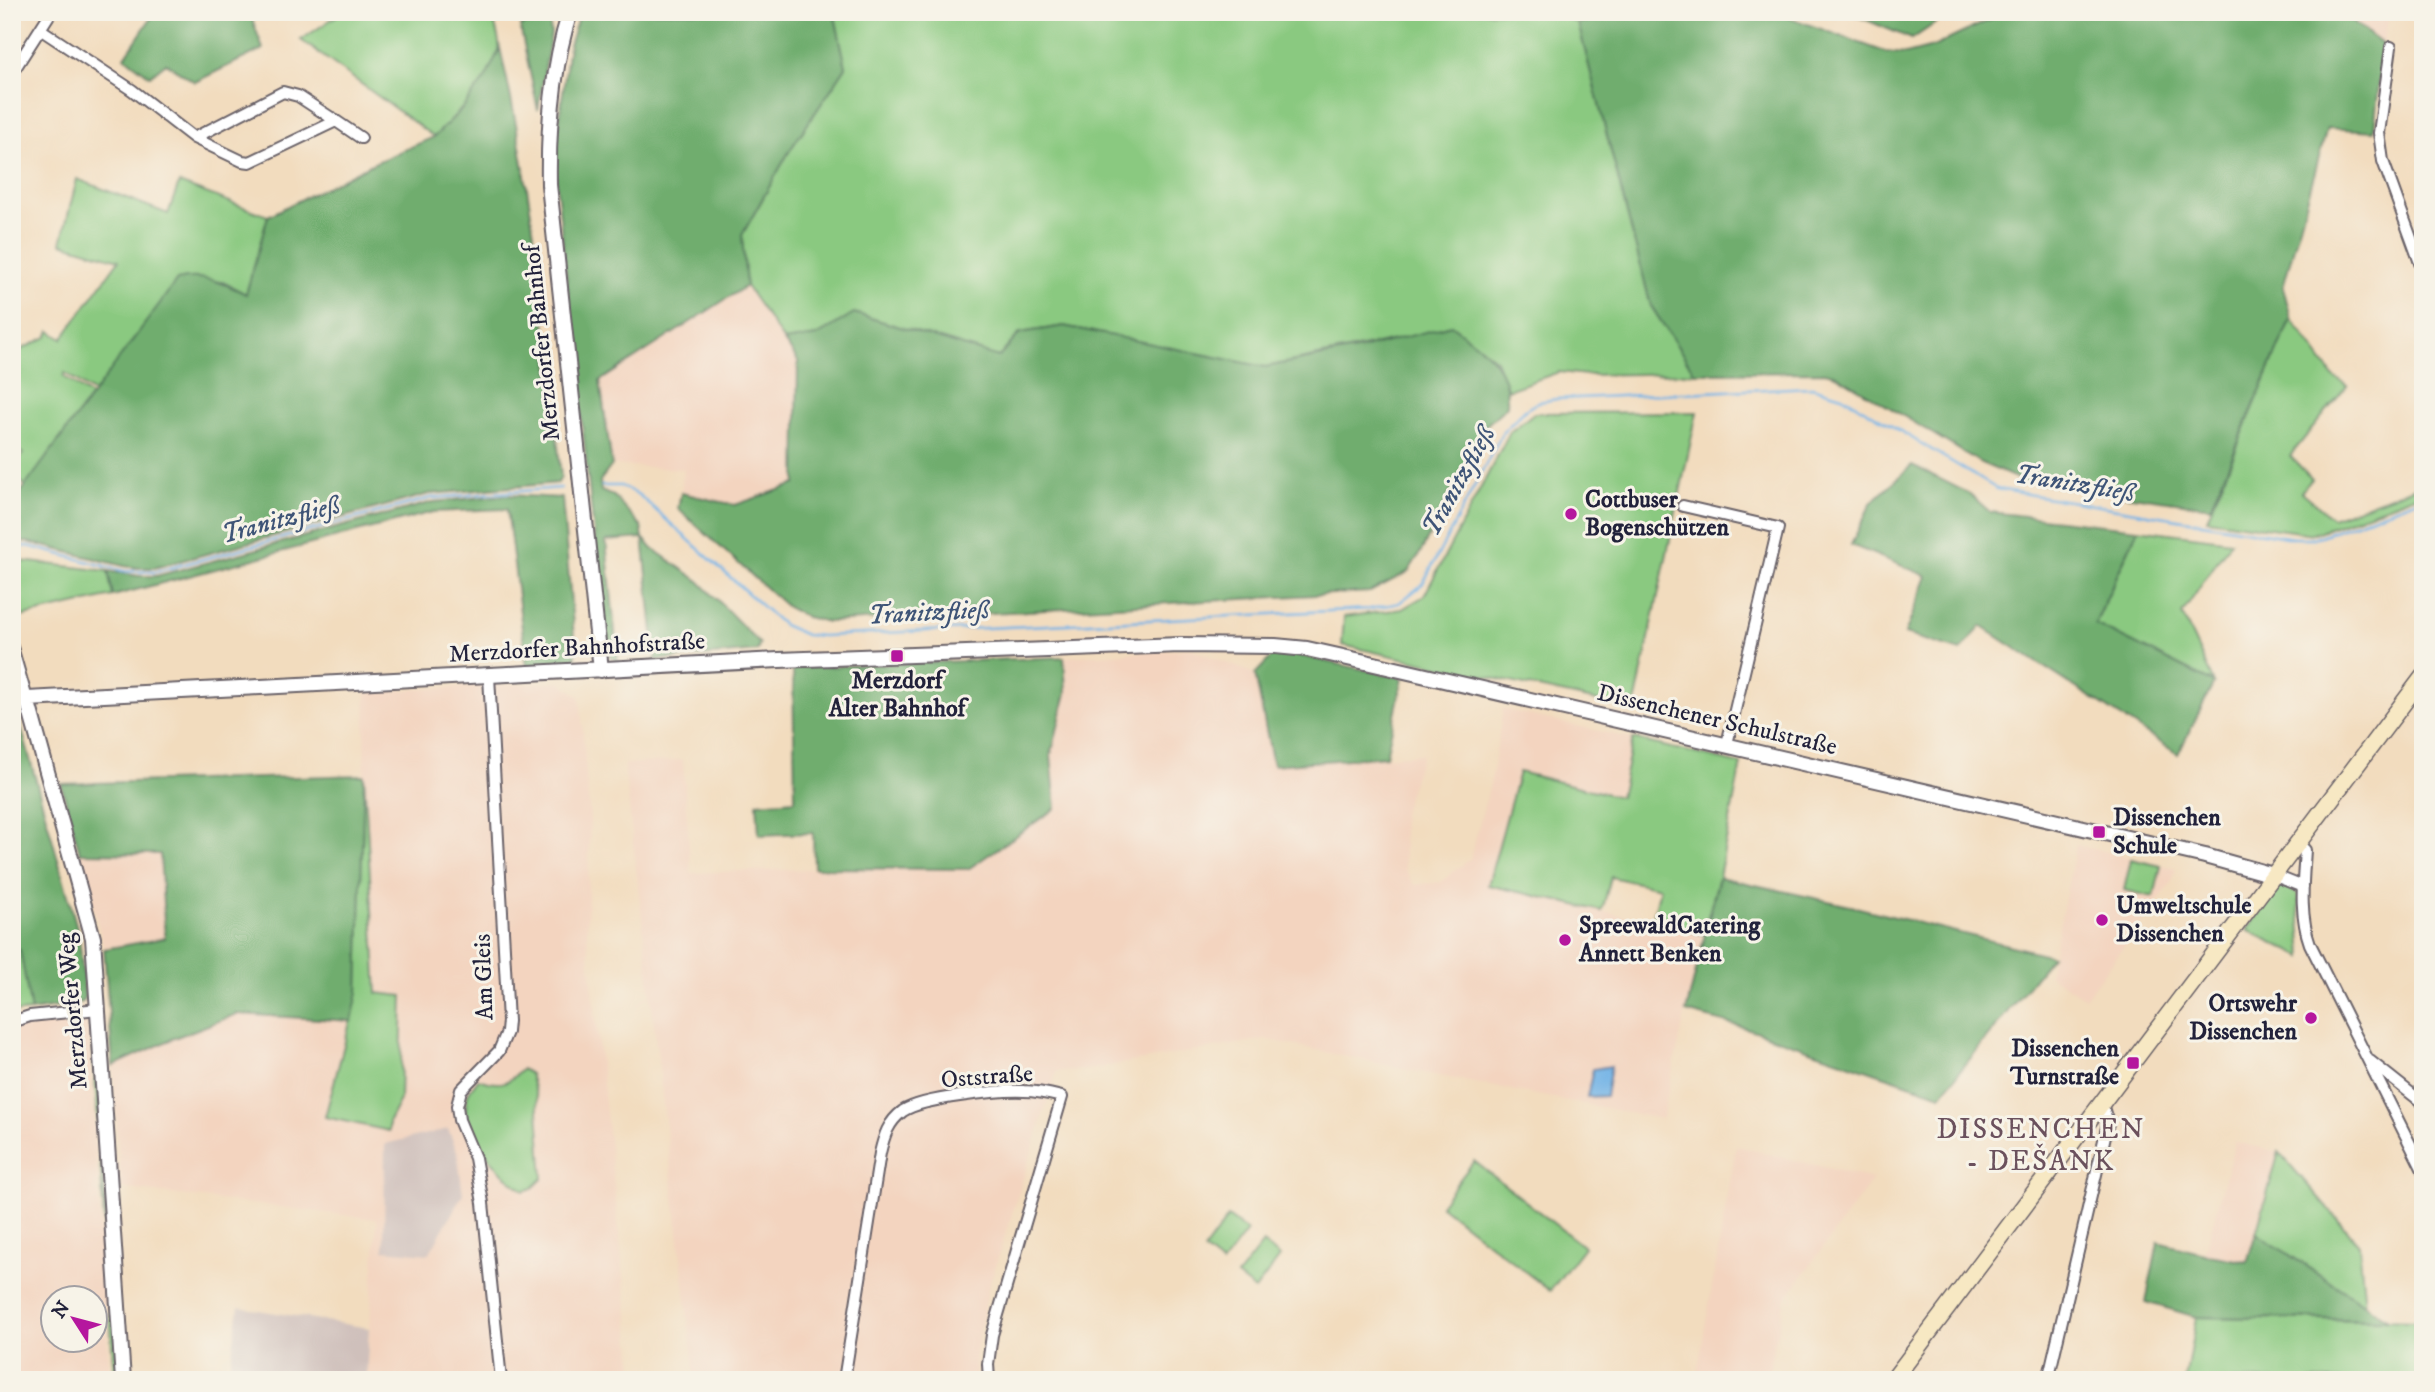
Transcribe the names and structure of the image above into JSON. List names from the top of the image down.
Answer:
{
  "streets": {
    "street": [
      "Merzdorfer Bahnhof",
      "Merzdorfer Bahnhofstraße",
      "Dissenchener Schulstraße",
      "Am Gleis",
      "Merzdorfer Weg",
      "Oststraße"
    ]
  },
  "crossings": [
    ["Merzdorfer Bahnhof", "Merzdorfer Bahnhofstraße"],
    ["Merzdorfer Bahnhofstraße", "Dissenchener Schulstraße"],
    ["Merzdorfer Bahnhofstraße", "Am Gleis"],
    ["Merzdorfer Bahnhofstraße", "Merzdorfer Weg"]
  ],
  "districts": ["DISSENCHEN - DEŠANK"],
  "water": ["Tranitzfließ"],
  "places": {
    "other": [
      "Cottbuser Bogenschützen",
      "Umweltschule Dissenchen",
      "SpreewaldCatering Annett Benken",
      "Ortswehr Dissenchen"
    ],
    "transit": ["Merzdorf Alter Bahnhof", "Dissenchen Schule", "Dissenchen Turnstraße"]
  },
  "north": "top left"
}
